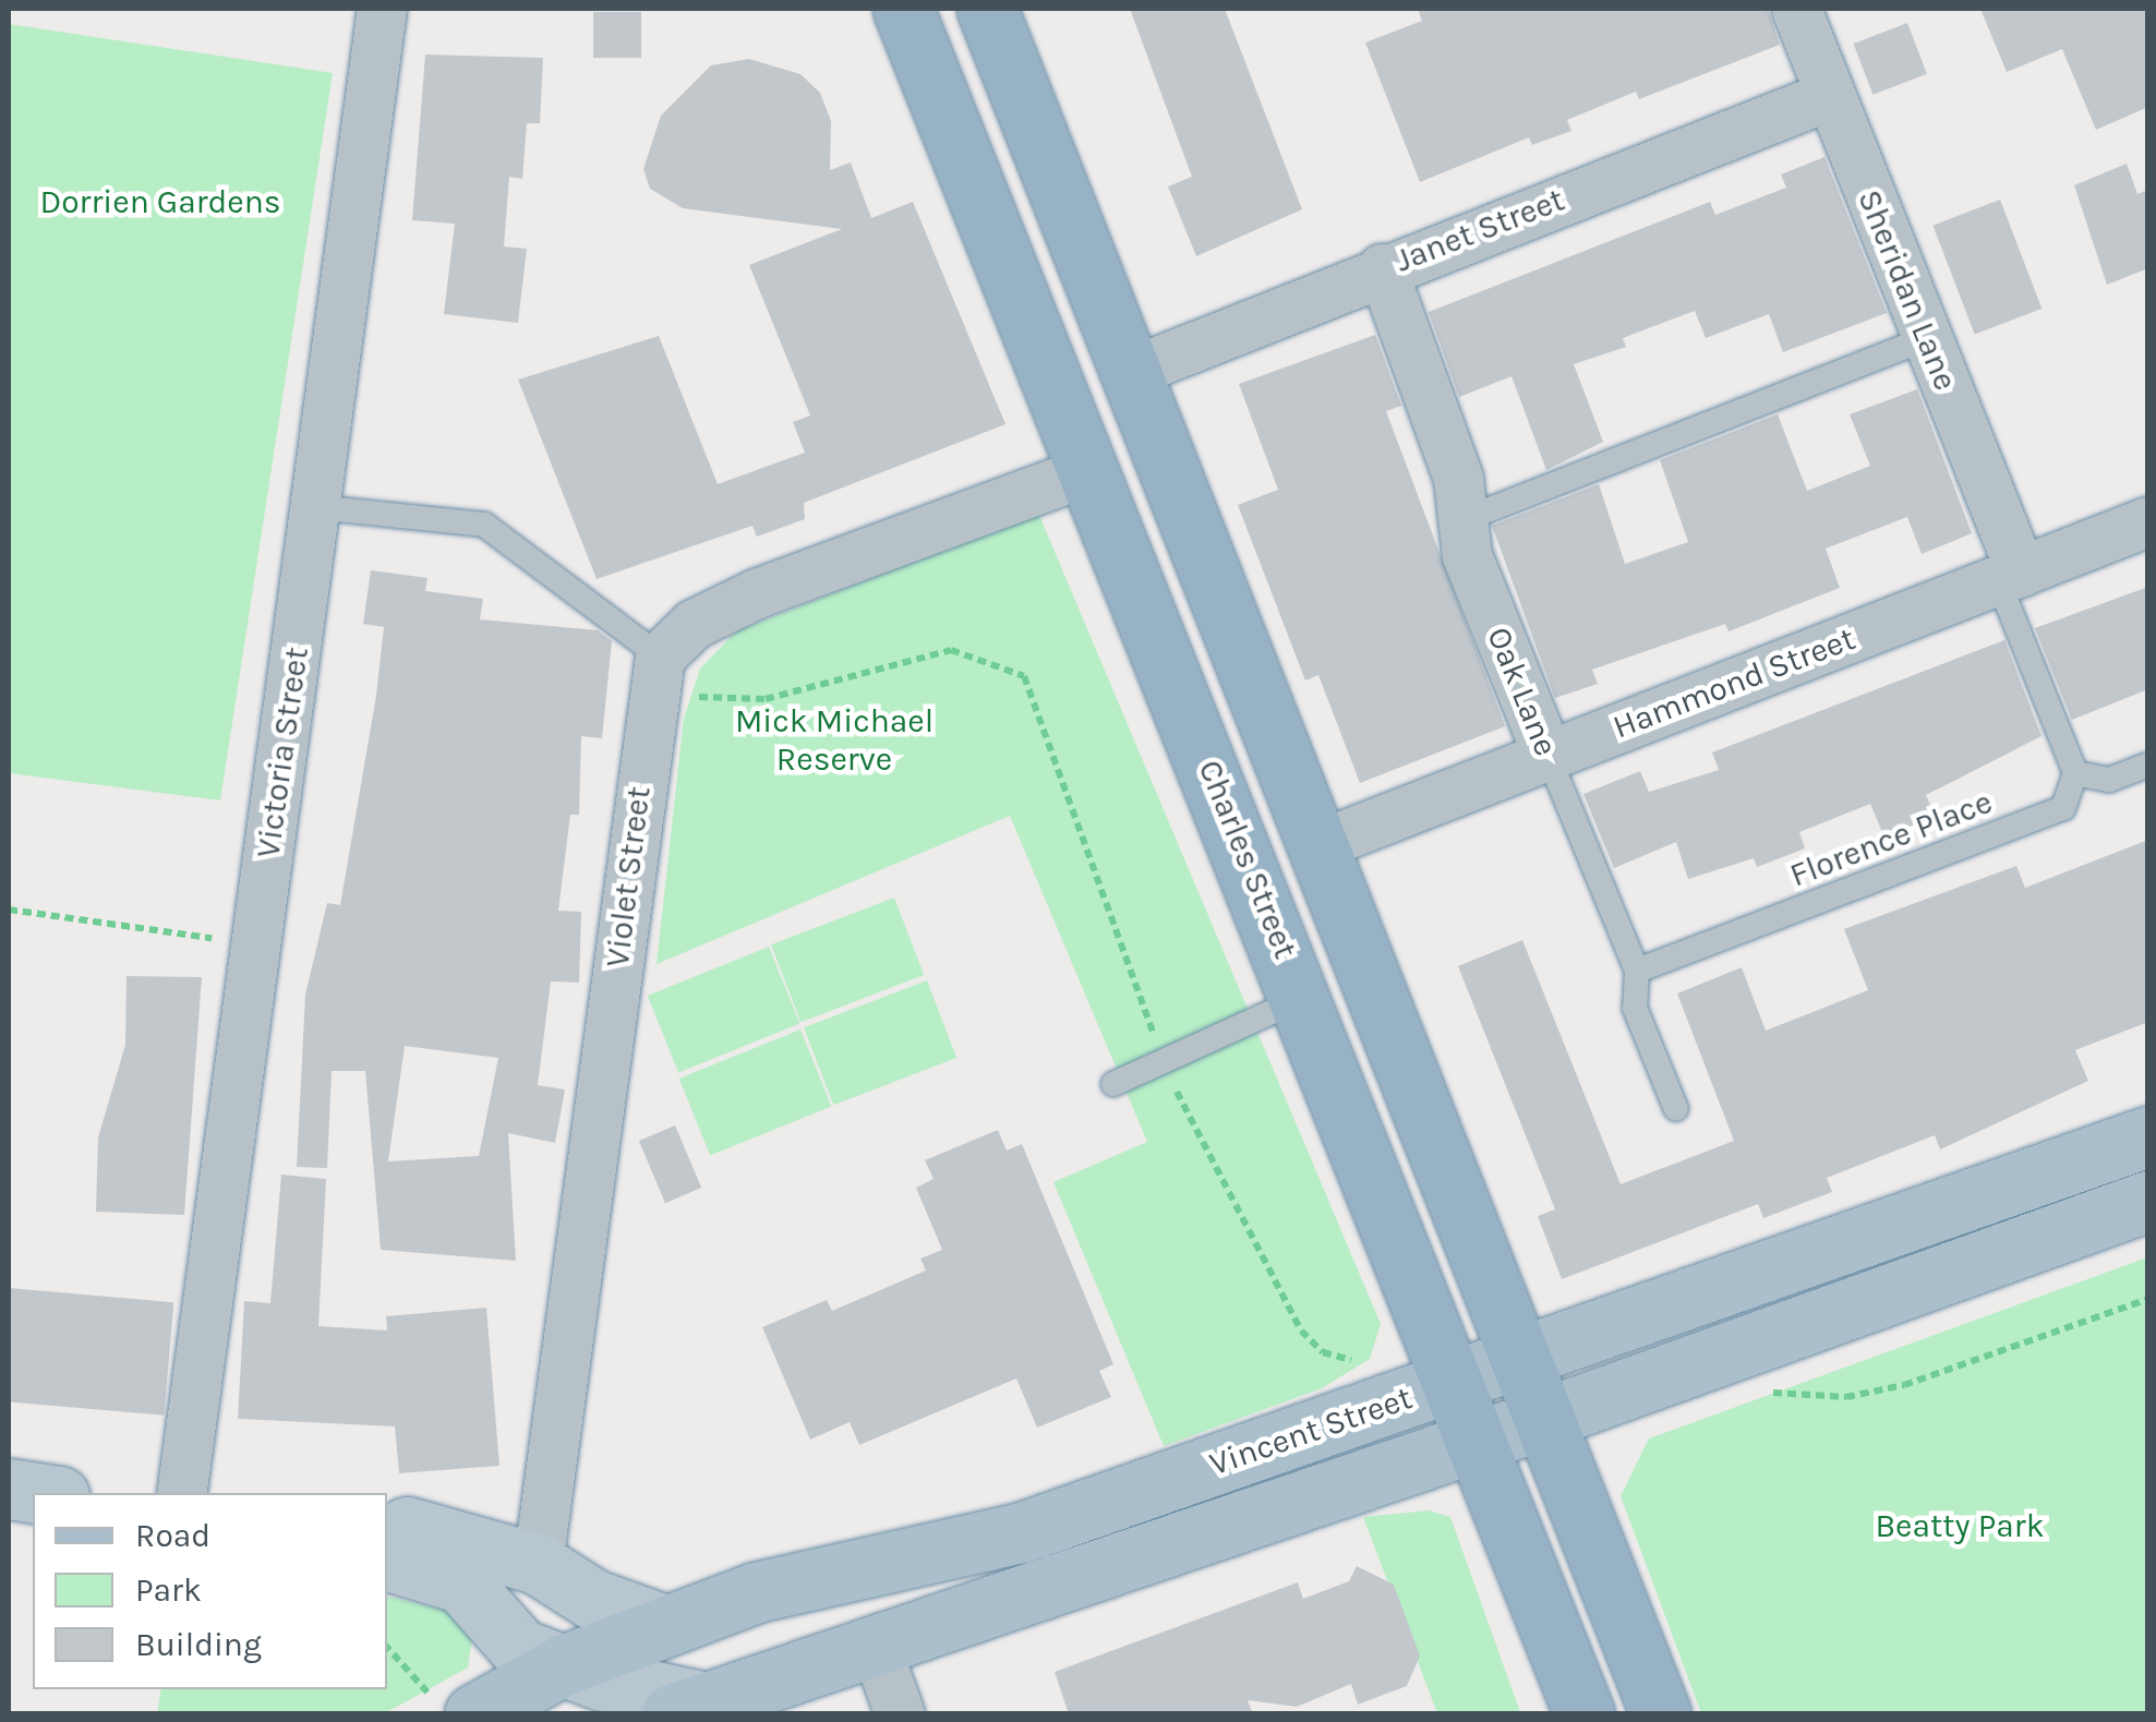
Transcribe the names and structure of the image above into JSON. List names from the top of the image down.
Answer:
{
  "streets": {
    "highway": ["Charles Street"],
    "main road": ["Vincent Street"],
    "street": [
      "Janet Street",
      "Sheridan Lane",
      "Hammond Street",
      "Oak Lane",
      "Victoria Street",
      "Violet Street"
    ],
    "lane": ["Florence Place"]
  },
  "crossings": [
    ["Janet Street", "Sheridan Lane"],
    ["Janet Street", "Oak Lane"],
    ["Sheridan Lane", "Hammond Street"],
    ["Hammond Street", "Oak Lane"],
    ["Oak Lane", "Florence Place"],
    ["Charles Street", "Vincent Street"]
  ],
  "parks": ["Dorrien Gardens", "Mick Michael Reserve", "Beatty Park"],
  "legend": ["Road", "Park", "Building"]
}
